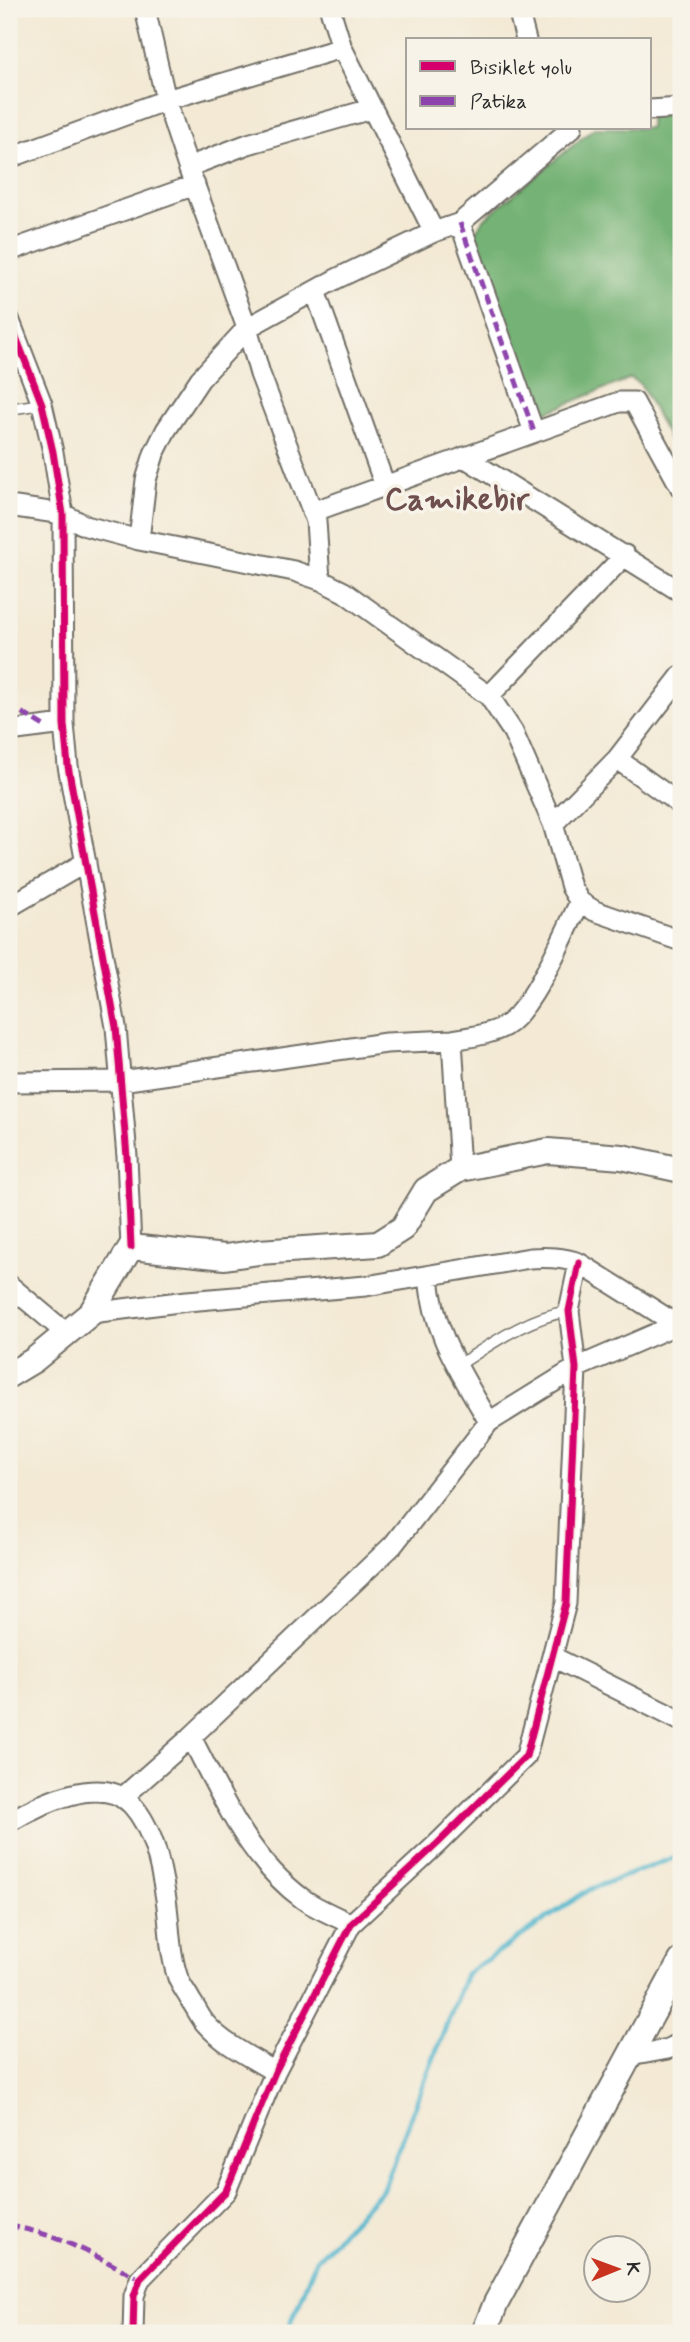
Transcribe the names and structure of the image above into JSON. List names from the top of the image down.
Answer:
{
  "districts": ["Camikebir"],
  "legend": ["Bisiklet yolu", "Patika"],
  "north": "right"
}
